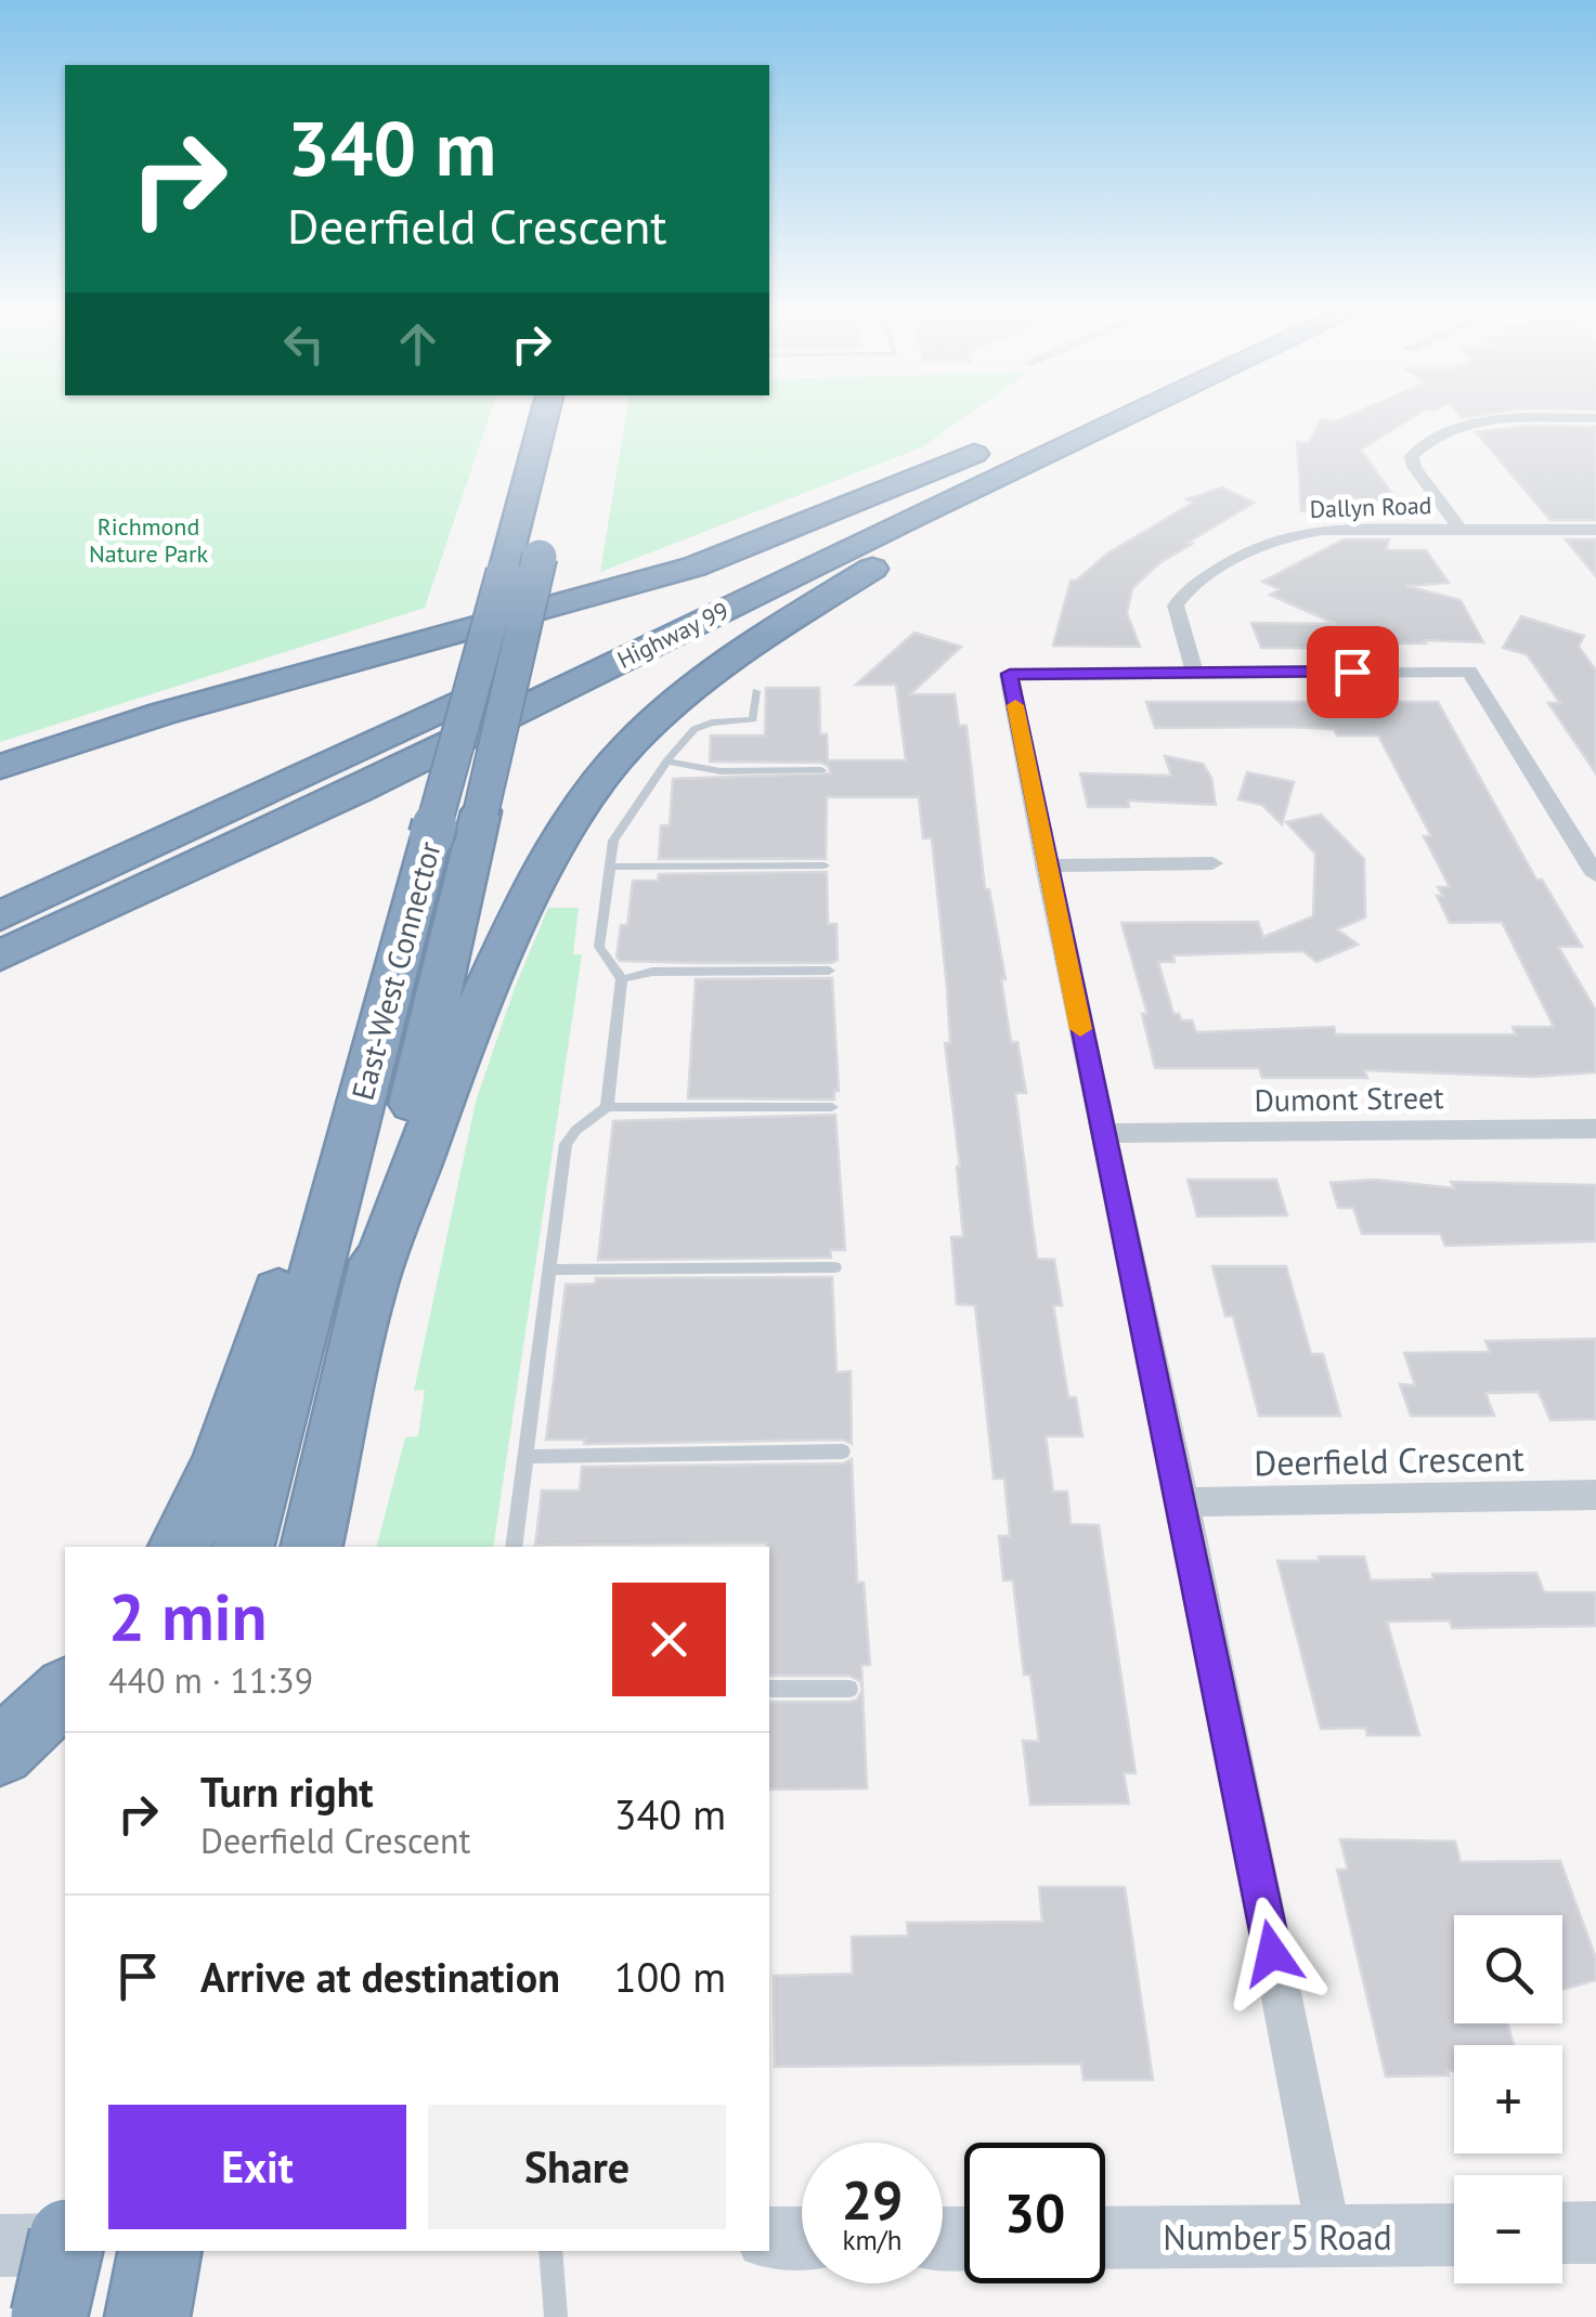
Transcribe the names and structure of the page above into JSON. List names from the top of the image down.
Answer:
{
  "streets": {
    "highway": ["Highway 99", "East-West Connector"],
    "main road": ["Number 5 Road"],
    "street": ["Dallyn Road", "Dumont Street", "Deerfield Crescent"]
  },
  "parks": ["Richmond Nature Park"],
  "page": {
    "turn": ["340 m", "Deerfield Crescent"],
    "heading": ["2 min", "440 m · 11:39"],
    "list": [
      {
        "name": "Turn right",
        "note": "Deerfield Crescent",
        "value": "340 m"
      },
      {
        "name": "Arrive at destination",
        "value": "100 m"
      }
    ],
    "map_buttons": ["+", "−"],
    "buttons": ["Exit", "Share"],
    "speed": "29 km/h",
    "limit": "30"
  }
}
